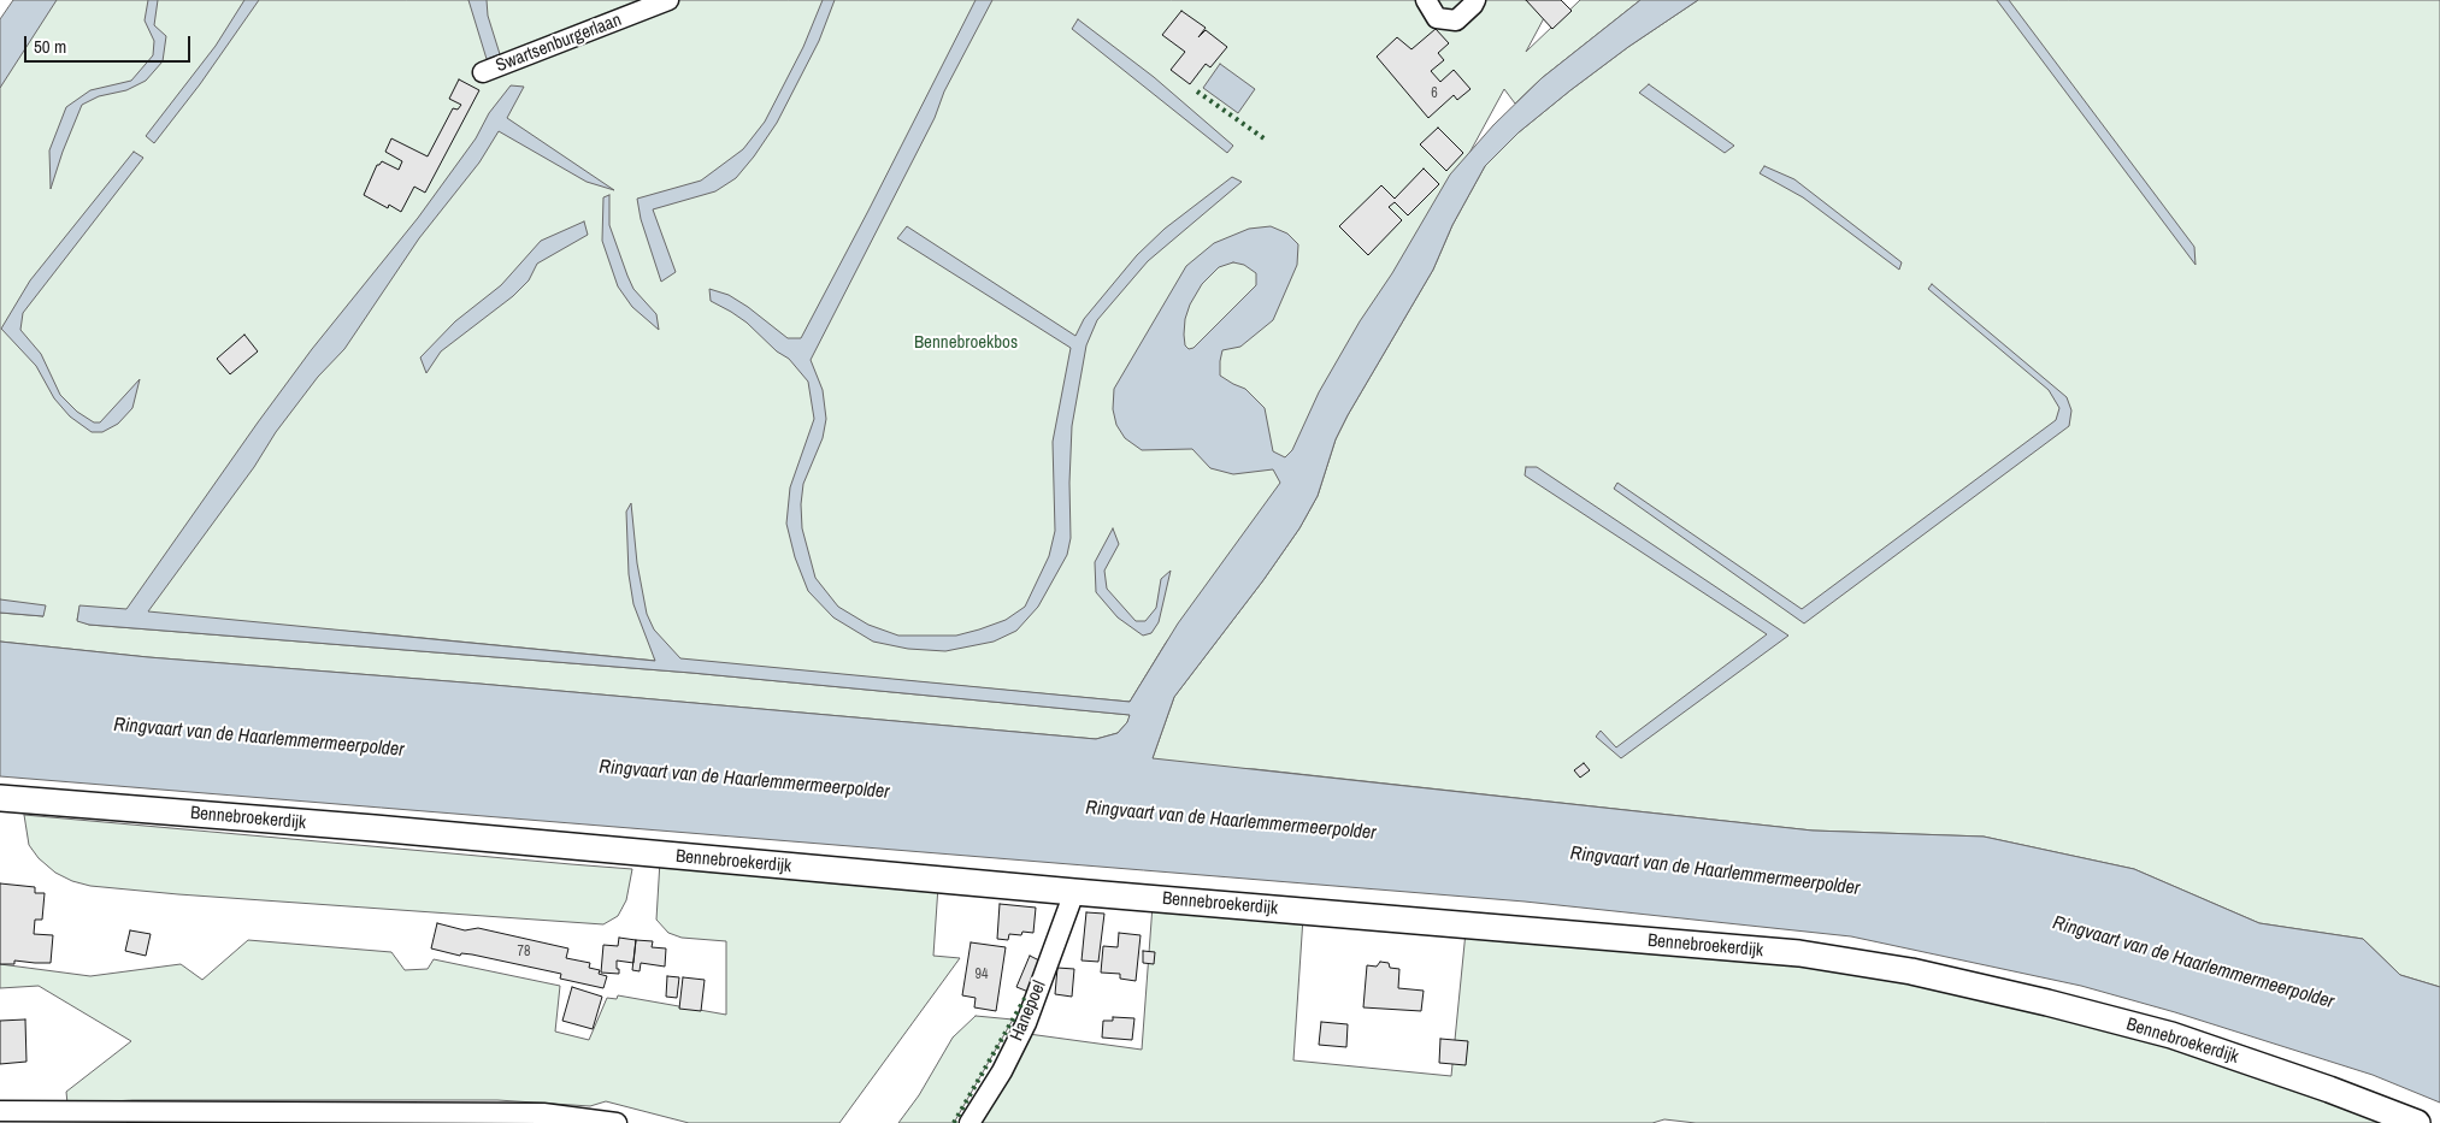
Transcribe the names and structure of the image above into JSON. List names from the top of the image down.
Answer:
{
  "streets": {
    "street": ["Swartsenburgerlaan", "Bennebroekerdijk", "Hanepoel"]
  },
  "crossings": [
    ["Bennebroekerdijk", "Hanepoel"]
  ],
  "water": ["Ringvaart van de Haarlemmermeerpolder"],
  "parks": ["Bennebroekbos"],
  "house_numbers": ["6", "78", "94"],
  "scale_bar": "50 m"
}
